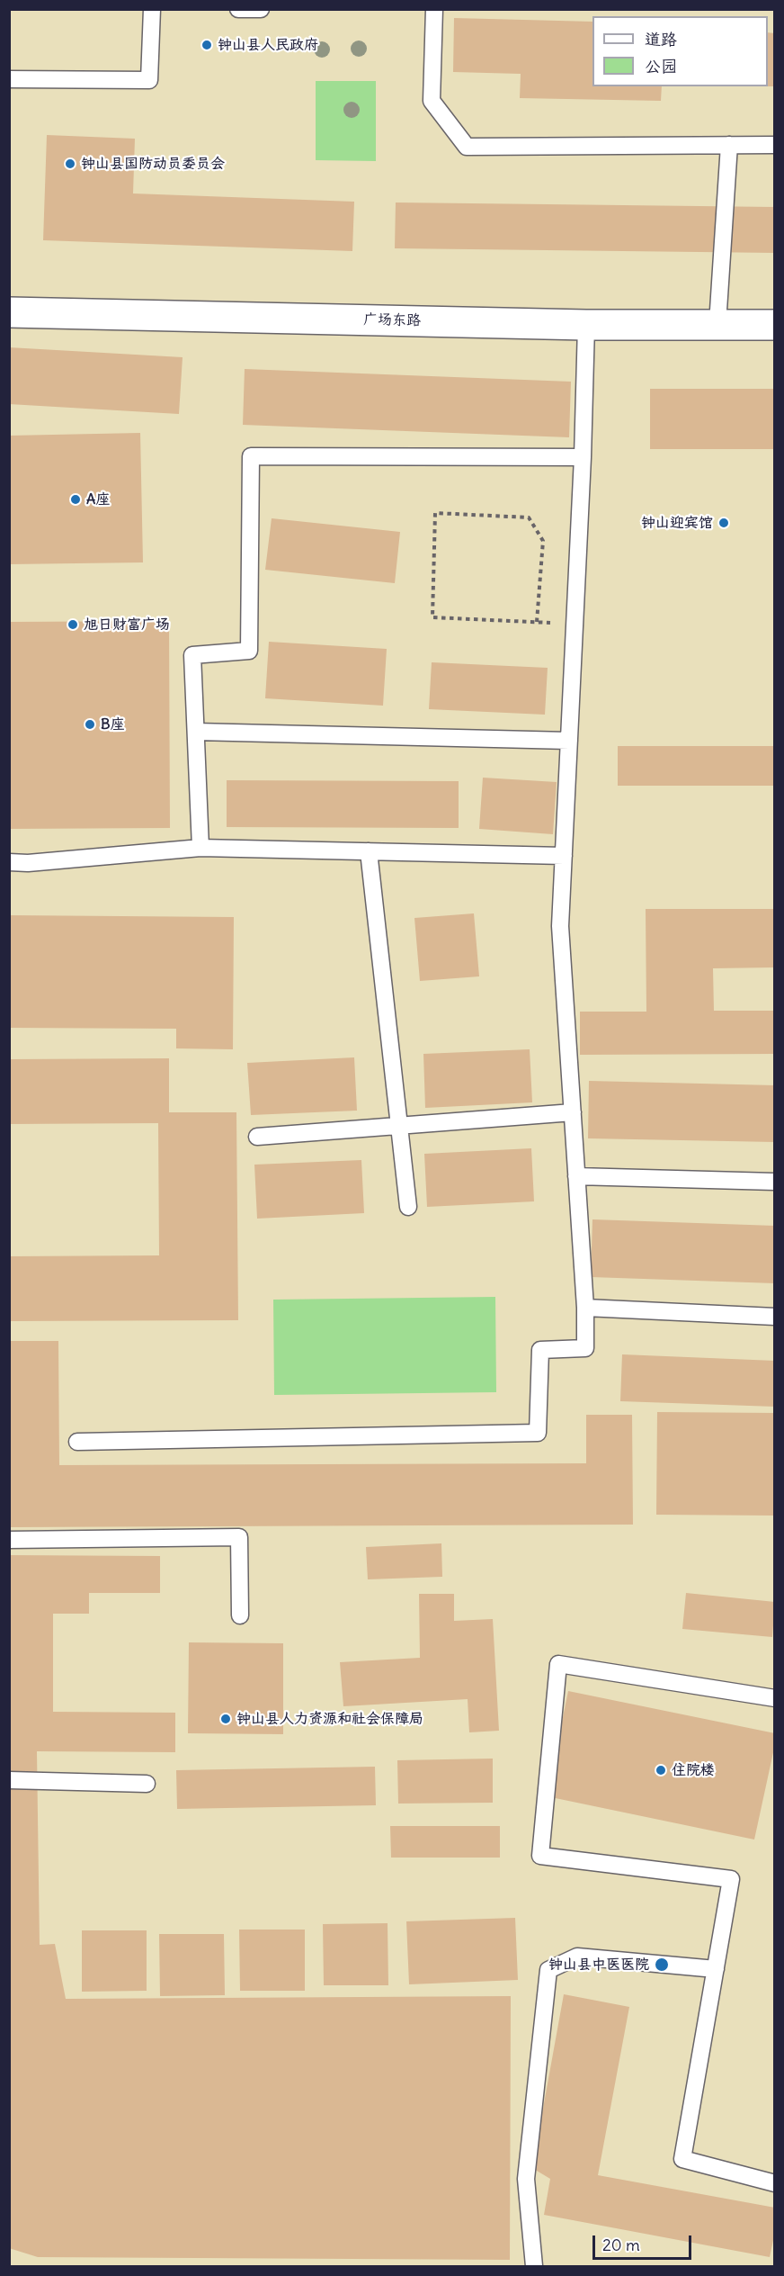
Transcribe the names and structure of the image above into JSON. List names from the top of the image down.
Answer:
{
  "streets": {
    "street": ["广场东路"]
  },
  "places": [
    "钟山县人民政府",
    "钟山县国防动员委员会",
    "A座",
    "钟山迎宾馆",
    "旭日财富广场",
    "B座",
    "钟山县人力资源和社会保障局",
    "住院楼",
    "钟山县中医医院"
  ],
  "legend": ["道路", "公园"],
  "scale_bar": "20 m"
}
